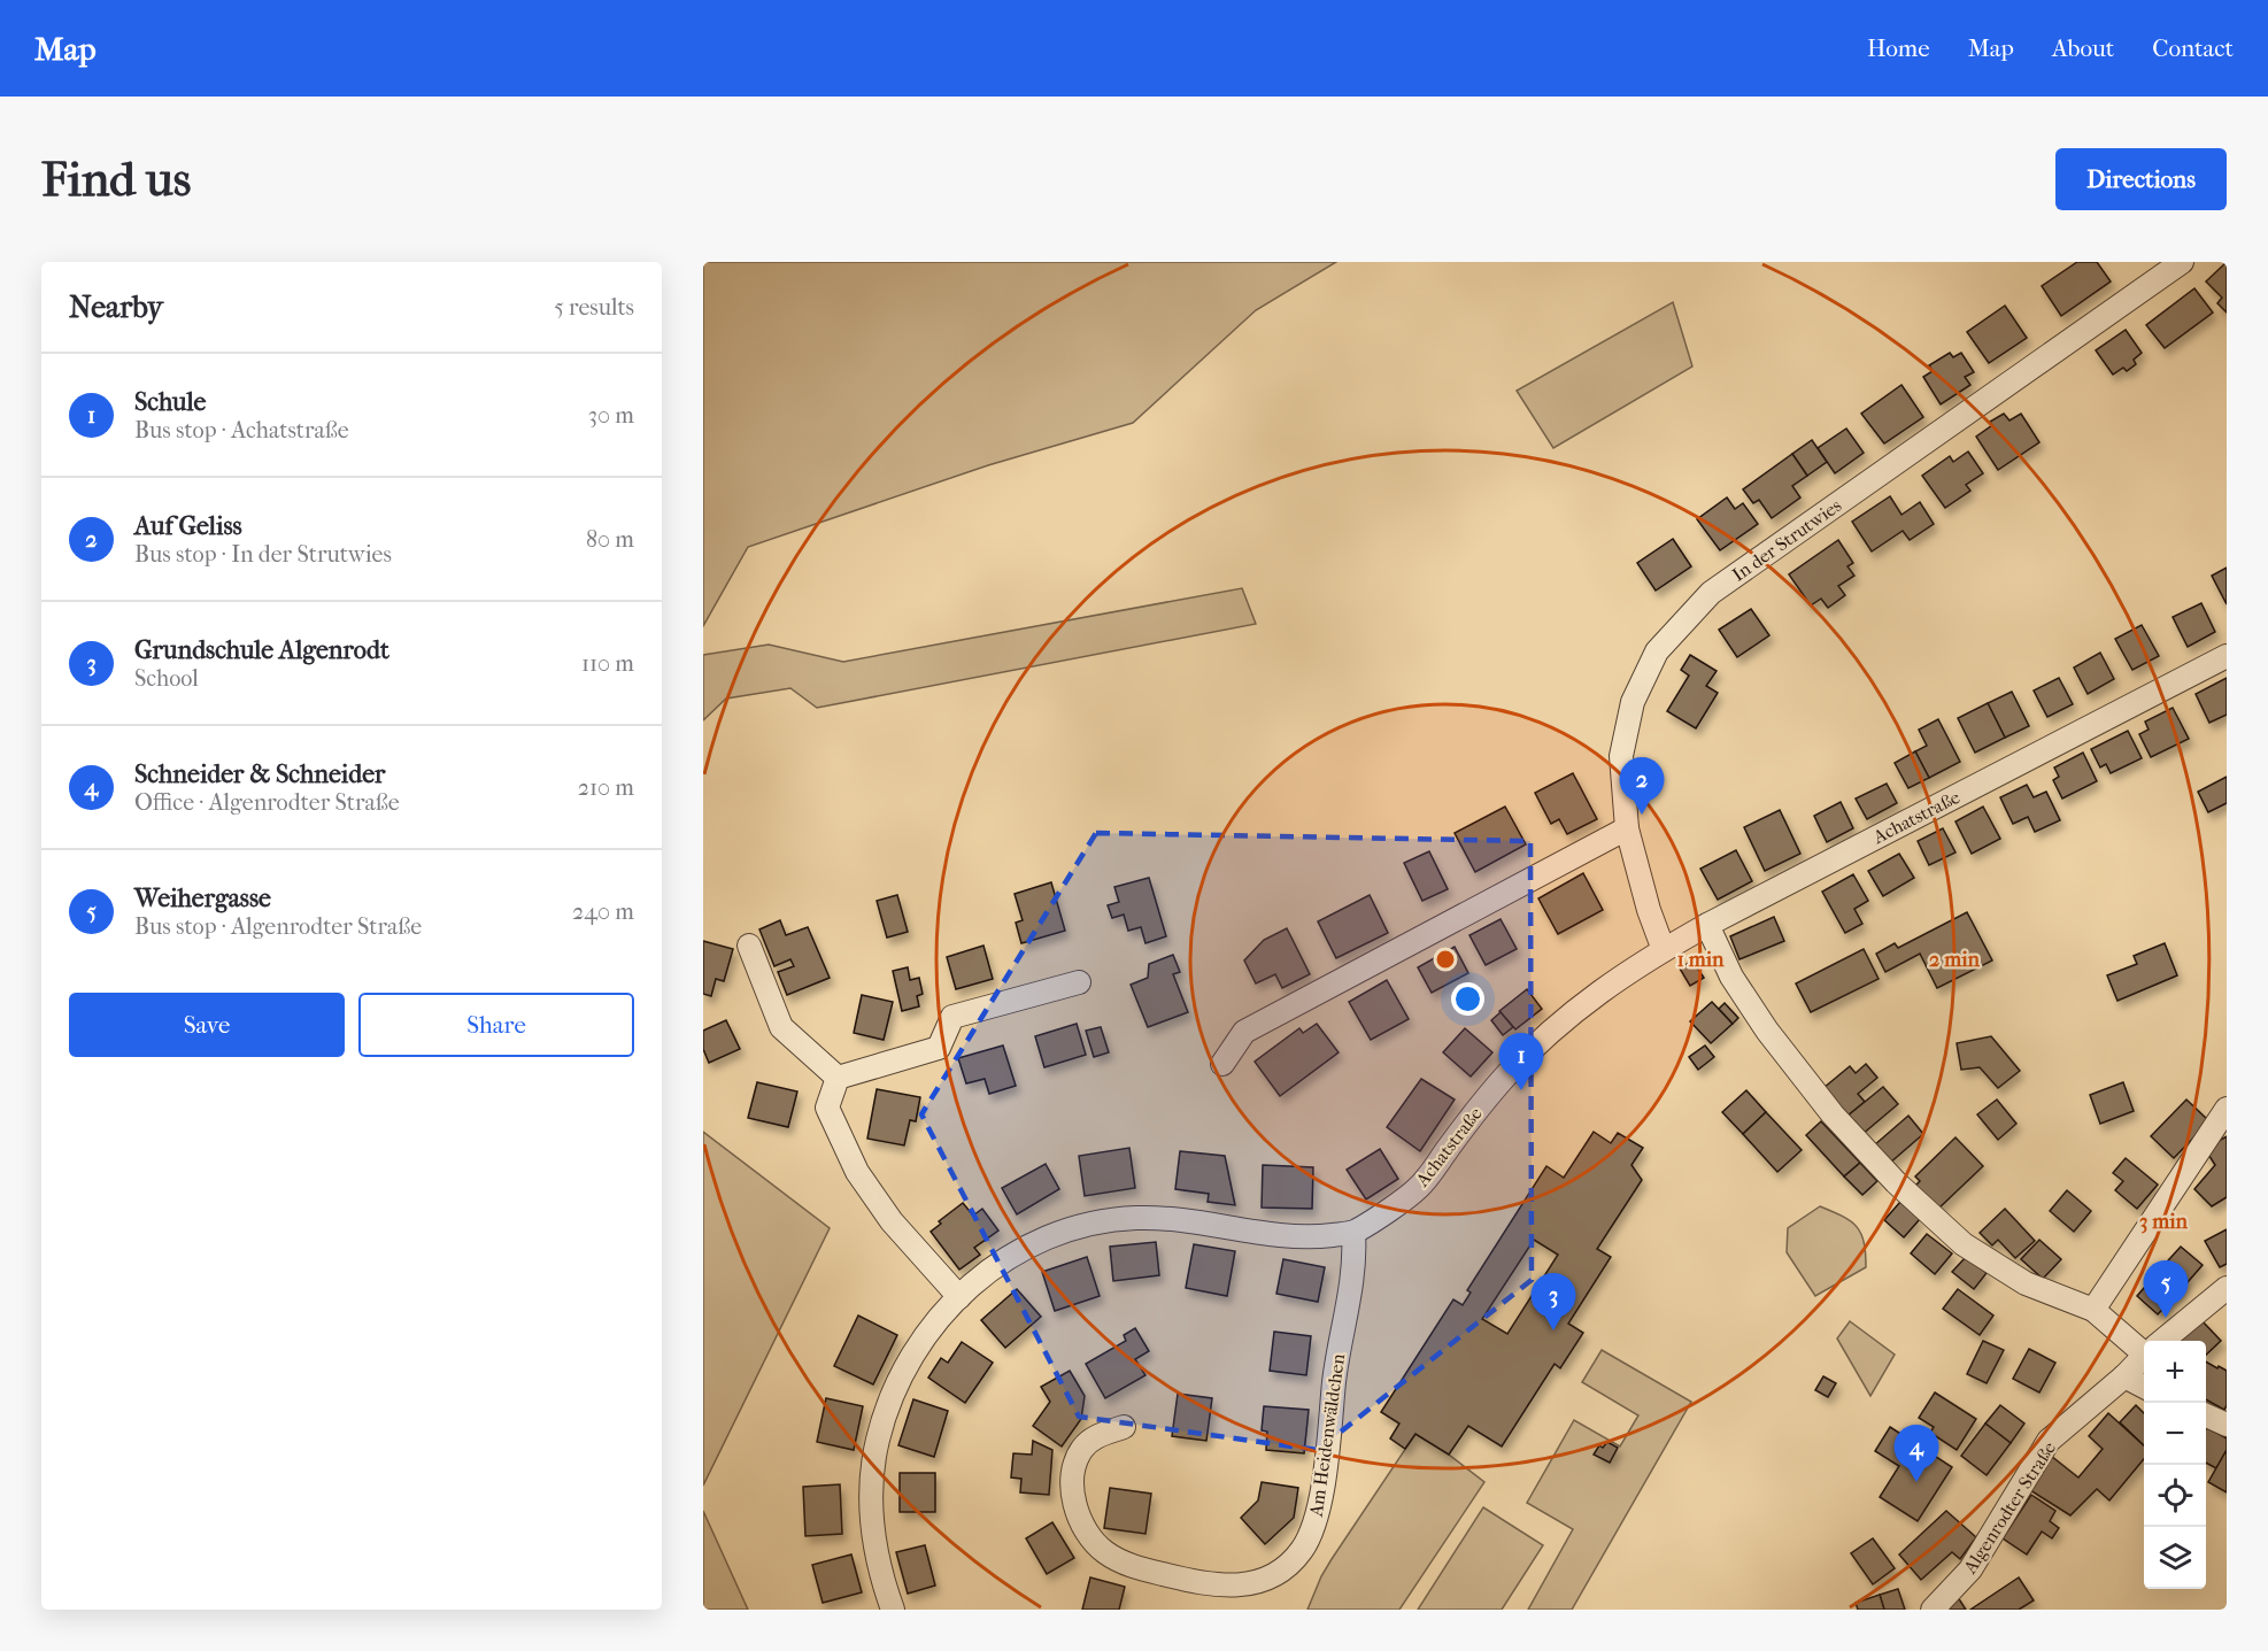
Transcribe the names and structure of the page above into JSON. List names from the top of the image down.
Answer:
{
  "streets": {
    "street": [
      "In der Strutwies",
      "Achatstraße",
      "Am Heidenwäldchen",
      "Algenrodter Straße"
    ]
  },
  "crossings": [
    ["In der Strutwies", "Achatstraße"],
    ["Achatstraße", "Am Heidenwäldchen"]
  ],
  "page": {
    "header": "Map",
    "nav": [
      "Home",
      "Map",
      "About",
      "Contact"
    ],
    "buttons": [
      "Directions",
      ["Save", "Share"]
    ],
    "title": "Find us",
    "heading": ["Nearby", "5 results"],
    "list": [
      {
        "mark": "1",
        "name": "Schule",
        "note": "Bus stop · Achatstraße",
        "value": "30 m"
      },
      {
        "mark": "2",
        "name": "Auf Geliss",
        "note": "Bus stop · In der Strutwies",
        "value": "80 m"
      },
      {
        "mark": "3",
        "name": "Grundschule Algenrodt",
        "note": "School",
        "value": "110 m"
      },
      {
        "mark": "4",
        "name": "Schneider & Schneider",
        "note": "Office · Algenrodter Straße",
        "value": "210 m"
      },
      {
        "mark": "5",
        "name": "Weihergasse",
        "note": "Bus stop · Algenrodter Straße",
        "value": "240 m"
      }
    ],
    "pins": [
      "2",
      "1",
      "5",
      "3",
      "4"
    ],
    "map_buttons": ["+", "−"]
  },
  "rings": ["1 min", "2 min", "3 min"]
}
